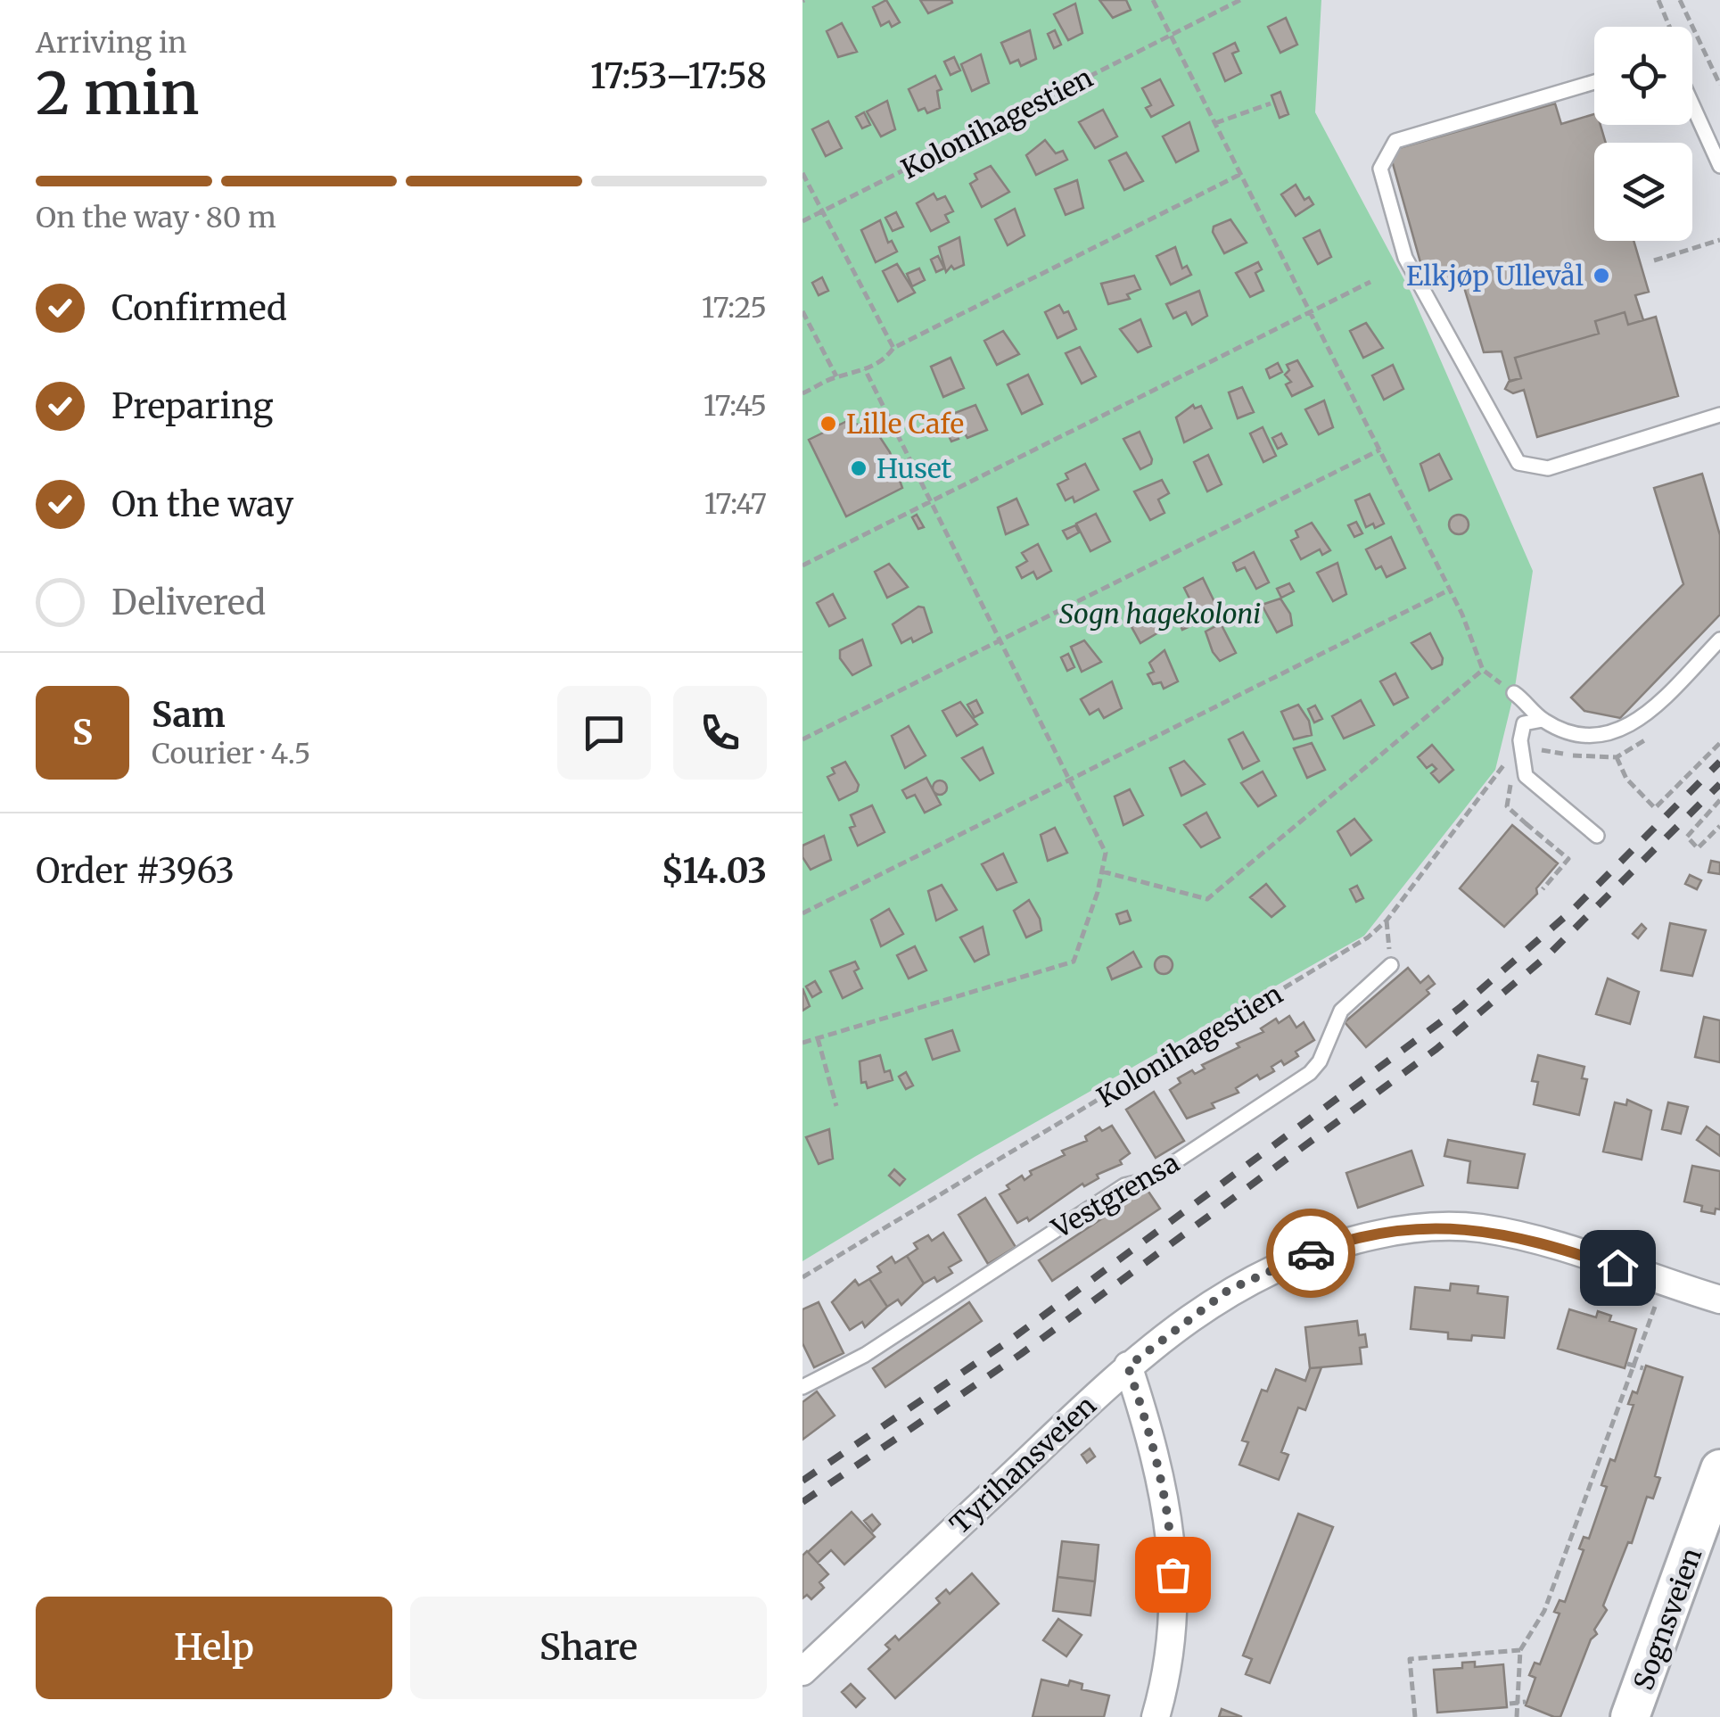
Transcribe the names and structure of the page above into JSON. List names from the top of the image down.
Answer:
{
  "streets": {
    "main road": ["Sognsveien"],
    "street": ["Tyrihansveien"],
    "lane": ["Vestgrensa"],
    "path": ["Kolonihagestien"]
  },
  "parks": ["Sogn hagekoloni"],
  "places": ["Elkjøp Ullevål", "Lille Cafe", "Huset"],
  "page": {
    "heading": ["2 min", "Arriving in", "17:53–17:58"],
    "panel": [
      "Sam",
      "Courier · 4.5",
      "Order #3963",
      "$14.03"
    ],
    "bar": "On the way · 80 m",
    "list": [
      ["Confirmed", "17:25"],
      ["Preparing", "17:45"],
      ["On the way", "17:47"],
      "Delivered"
    ],
    "round": "S",
    "buttons": ["Help", "Share"]
  }
}
